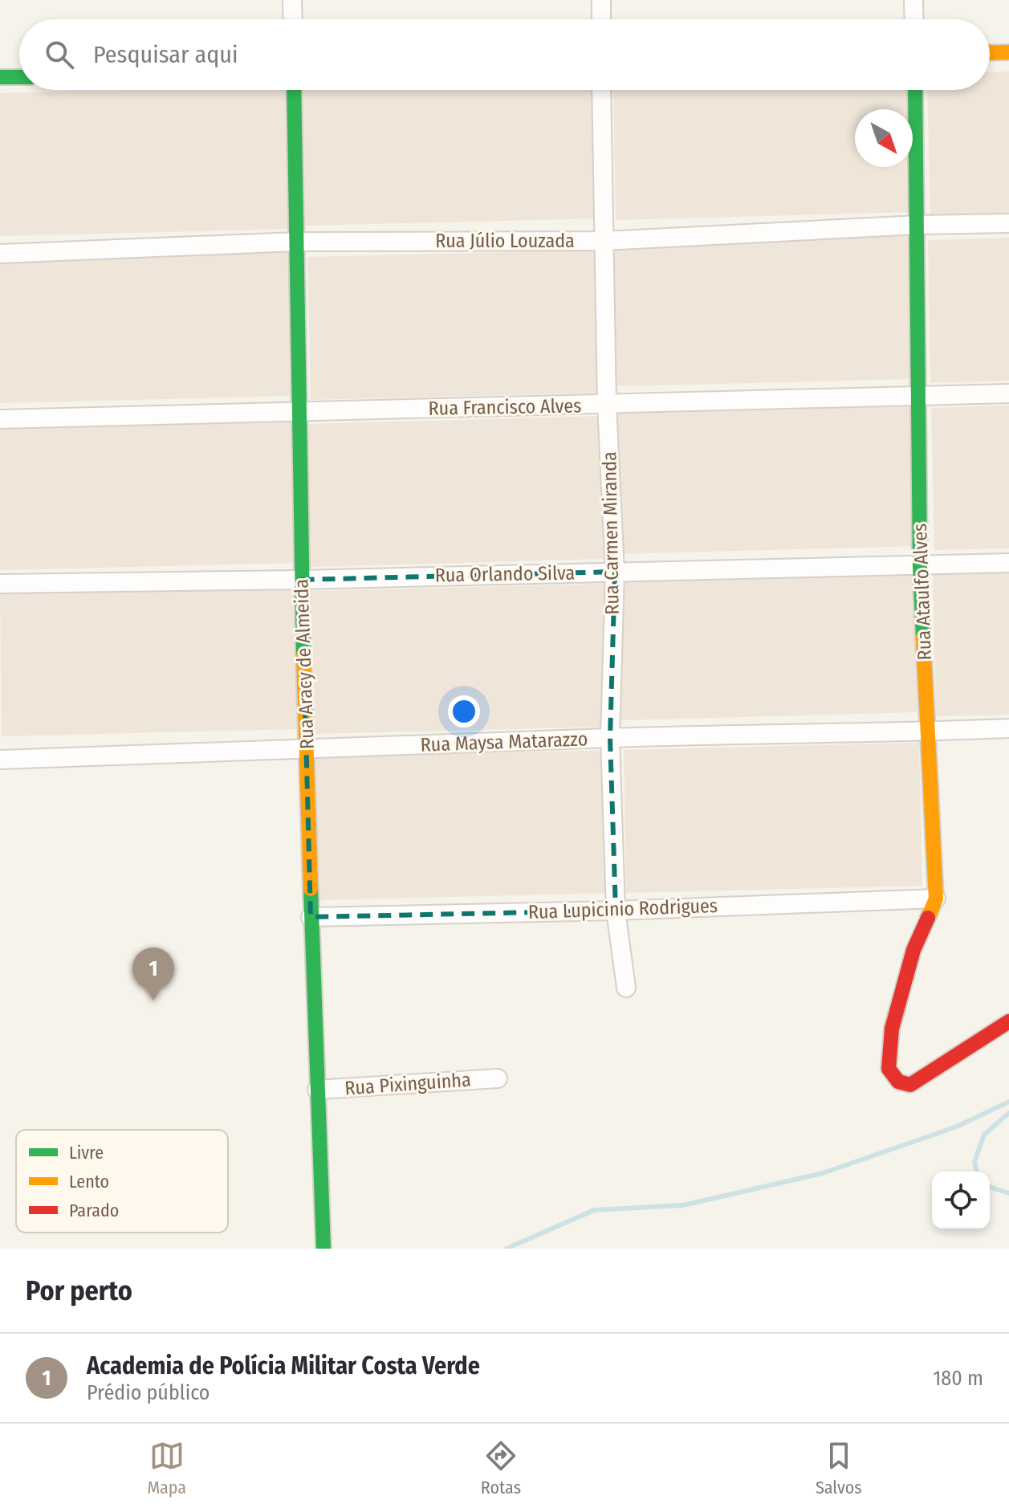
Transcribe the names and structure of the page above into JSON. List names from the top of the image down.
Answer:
{
  "streets": {
    "street": [
      "Rua Júlio Louzada",
      "Rua Francisco Alves",
      "Rua Carmen Miranda",
      "Rua Orlando Silva",
      "Rua Ataulfo Alves",
      "Rua Aracy de Almeida",
      "Rua Maysa Matarazzo",
      "Rua Lupicinio Rodrigues",
      "Rua Pixinguinha"
    ]
  },
  "crossings": [
    ["Rua Júlio Louzada", "Rua Carmen Miranda"],
    ["Rua Júlio Louzada", "Rua Ataulfo Alves"],
    ["Rua Júlio Louzada", "Rua Aracy de Almeida"],
    ["Rua Francisco Alves", "Rua Carmen Miranda"],
    ["Rua Francisco Alves", "Rua Ataulfo Alves"],
    ["Rua Francisco Alves", "Rua Aracy de Almeida"],
    ["Rua Carmen Miranda", "Rua Orlando Silva"],
    ["Rua Carmen Miranda", "Rua Maysa Matarazzo"],
    ["Rua Carmen Miranda", "Rua Lupicinio Rodrigues"],
    ["Rua Orlando Silva", "Rua Ataulfo Alves"],
    ["Rua Orlando Silva", "Rua Aracy de Almeida"],
    ["Rua Ataulfo Alves", "Rua Maysa Matarazzo"],
    ["Rua Ataulfo Alves", "Rua Lupicinio Rodrigues"],
    ["Rua Aracy de Almeida", "Rua Maysa Matarazzo"],
    ["Rua Aracy de Almeida", "Rua Lupicinio Rodrigues"],
    ["Rua Aracy de Almeida", "Rua Pixinguinha"]
  ],
  "legend": ["Livre", "Lento", "Parado"],
  "north": "bottom right",
  "page": {
    "search": "Pesquisar aqui",
    "pins": "1",
    "heading": "Por perto",
    "list": [
      {
        "mark": "1",
        "name": "Academia de Polícia Militar Costa Verde",
        "note": "Prédio público",
        "value": "180 m"
      }
    ],
    "nav": ["Mapa", "Rotas", "Salvos"]
  }
}
